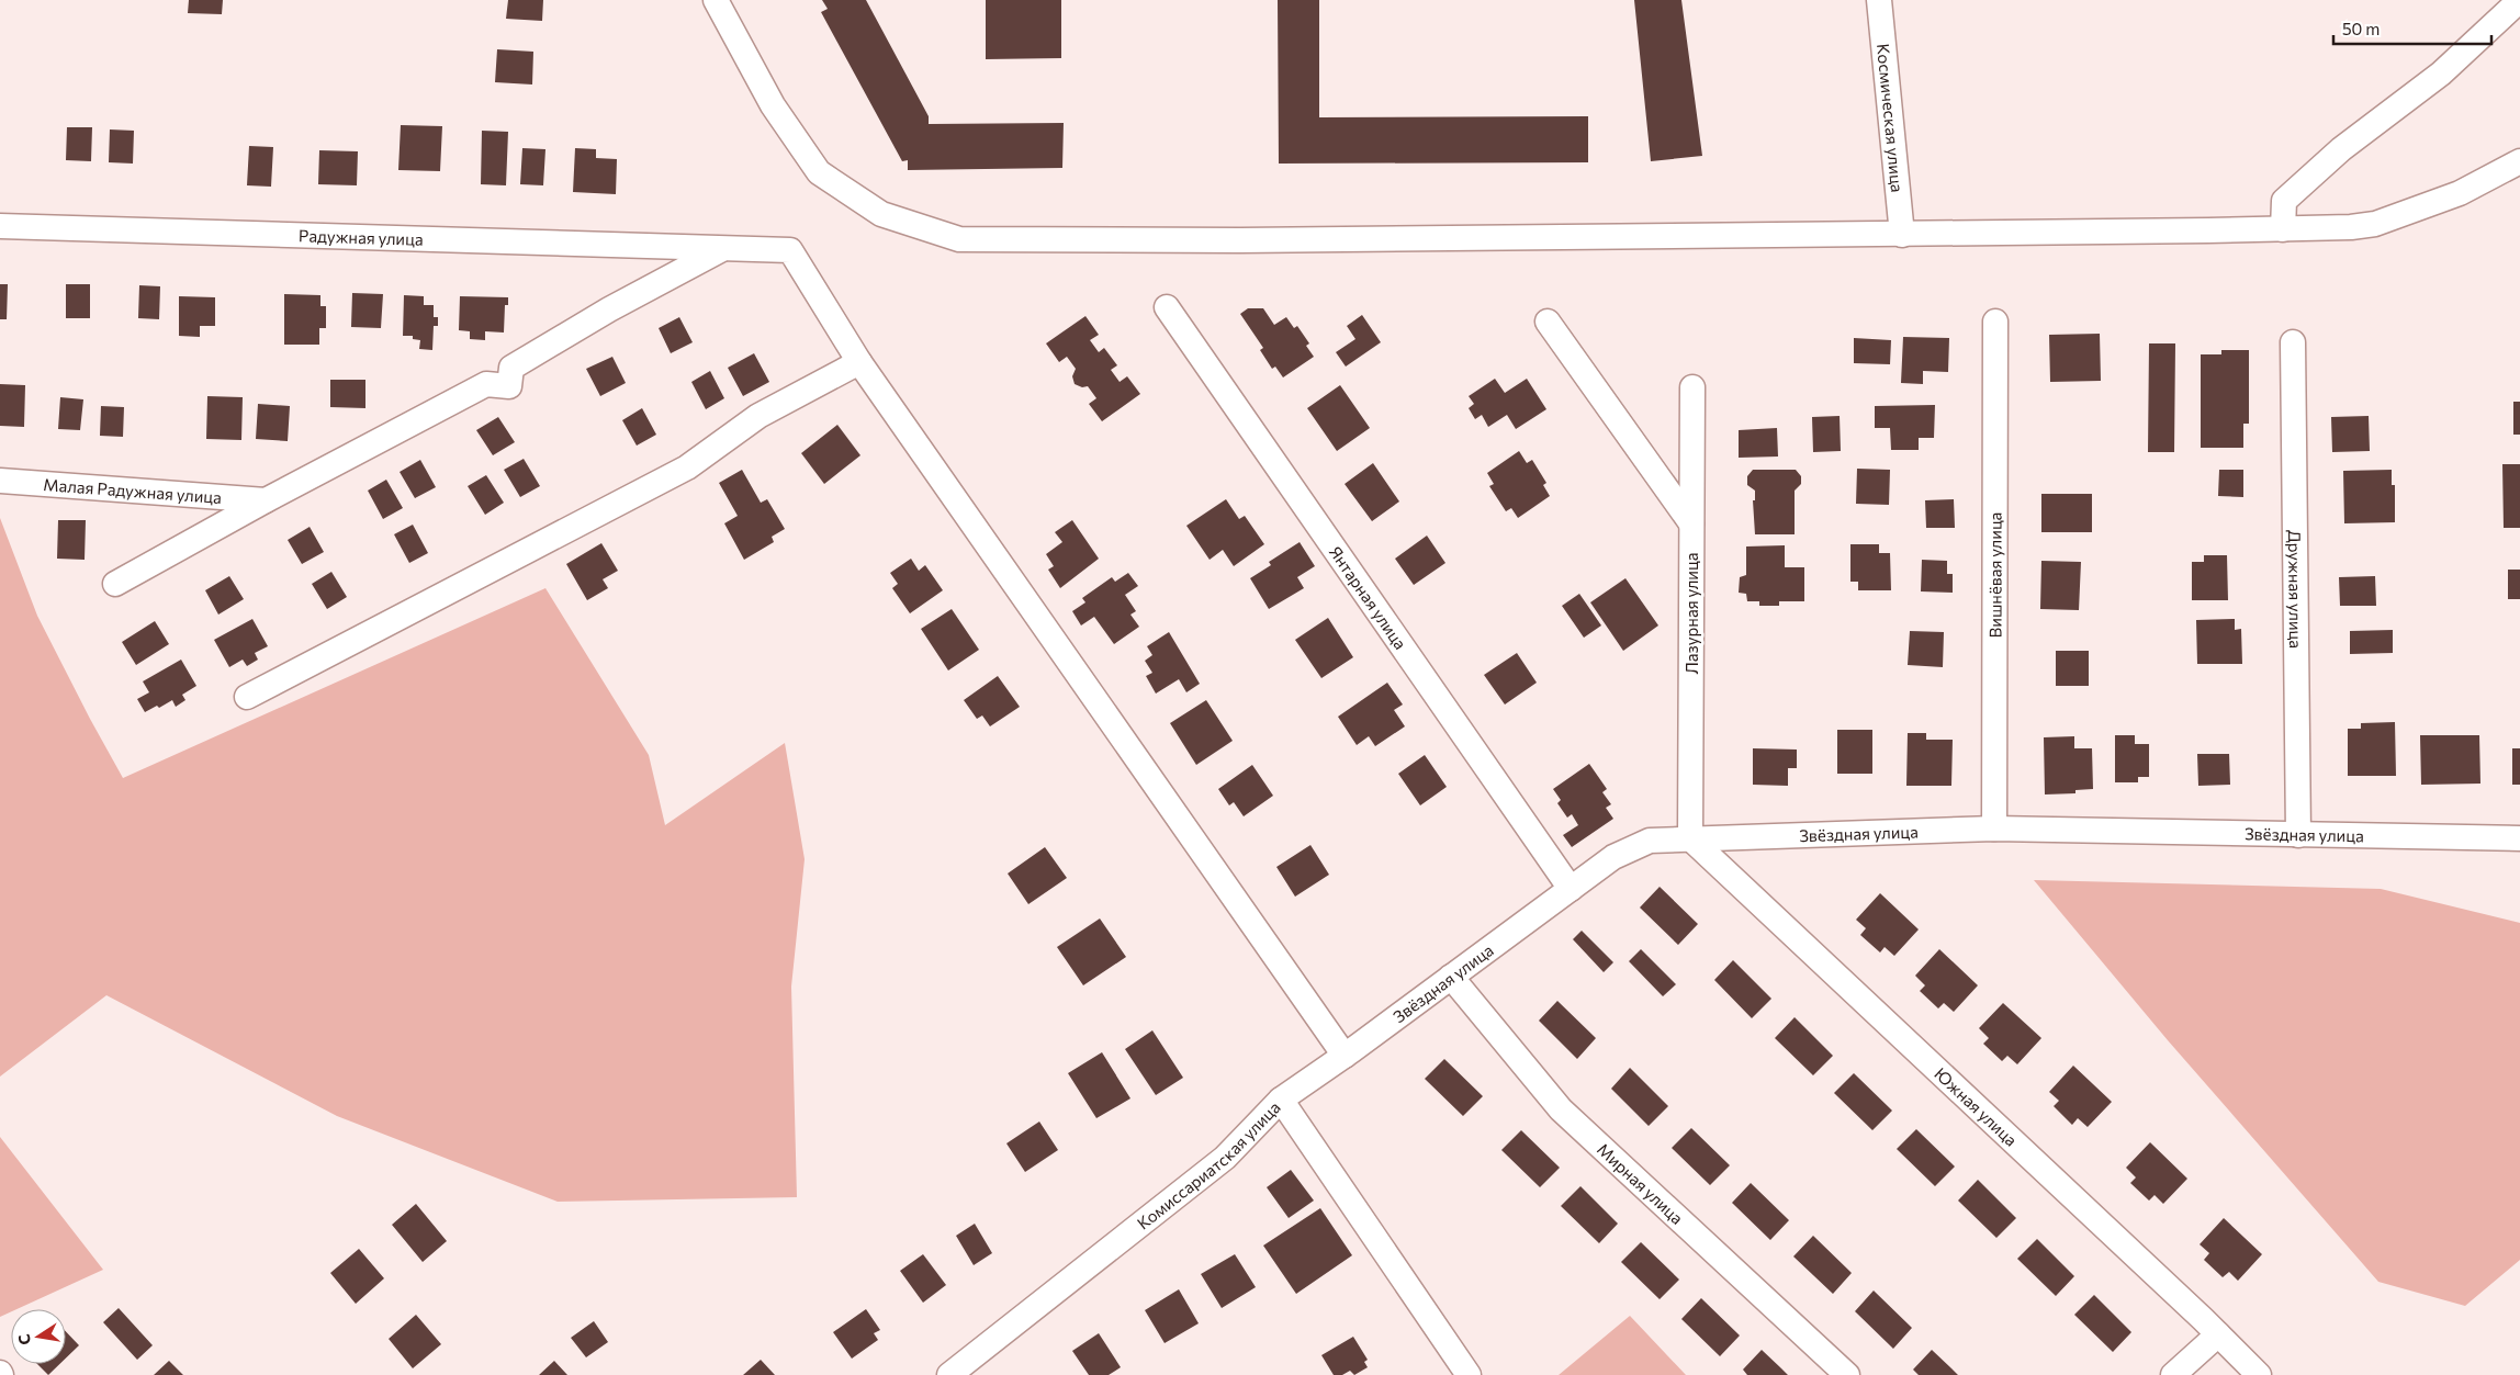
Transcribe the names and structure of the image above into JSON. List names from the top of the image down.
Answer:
{
  "streets": {
    "street": [
      "Космическая улица",
      "Радужная улица",
      "Малая Радужная улица",
      "Вишнёвая улица",
      "Дружная улица",
      "Янтарная улица",
      "Лазурная улица",
      "Звёздная улица",
      "Южная улица",
      "Комиссариатская улица",
      "Мирная улица"
    ]
  },
  "crossings": [
    ["Вишнёвая улица", "Звёздная улица"],
    ["Дружная улица", "Звёздная улица"],
    ["Янтарная улица", "Звёздная улица"],
    ["Лазурная улица", "Звёздная улица"],
    ["Лазурная улица", "Южная улица"],
    ["Звёздная улица", "Южная улица"],
    ["Звёздная улица", "Комиссариатская улица"],
    ["Звёздная улица", "Мирная улица"]
  ],
  "scale_bar": "50 m",
  "north": "left"
}
